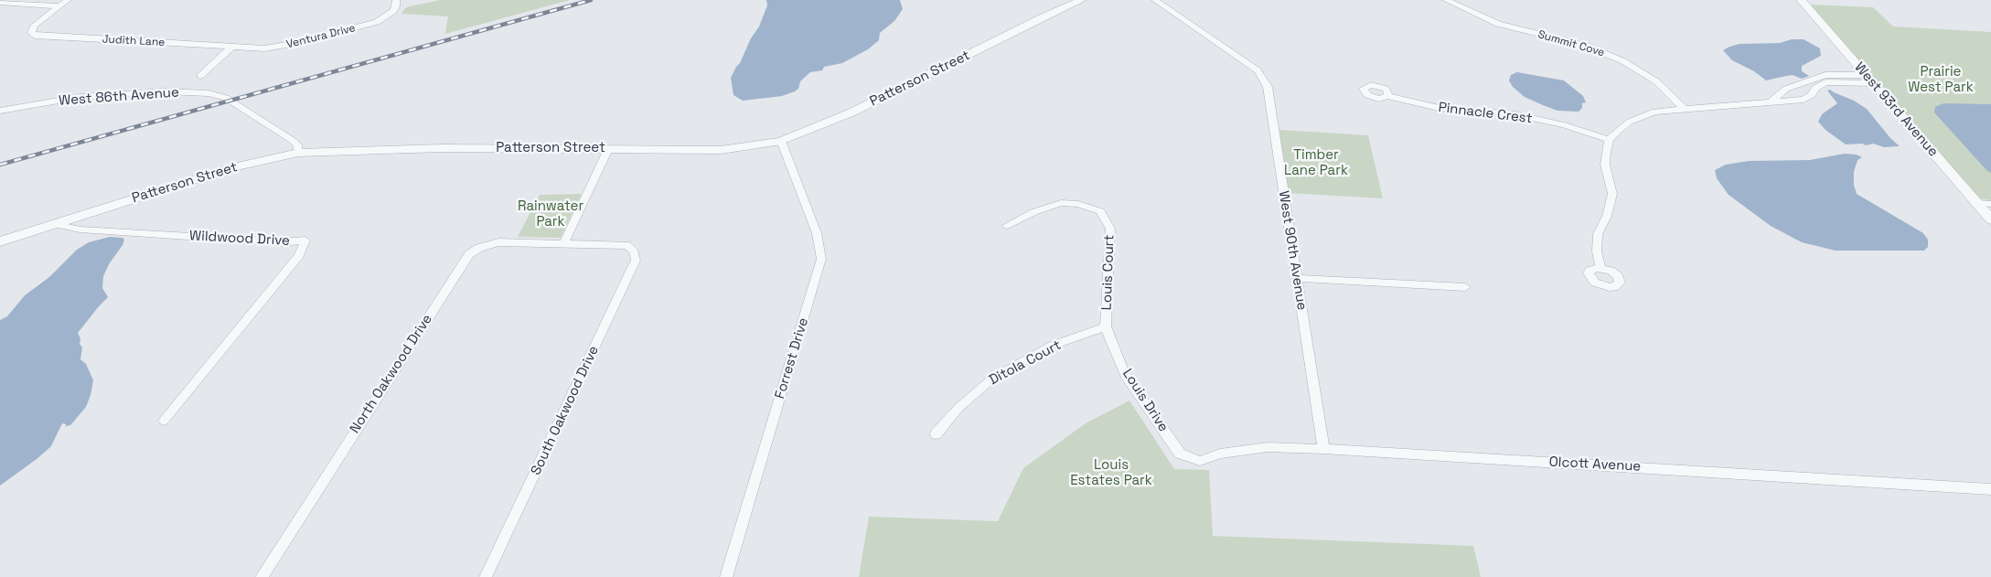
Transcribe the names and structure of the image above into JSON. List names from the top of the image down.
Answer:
{
  "streets": {
    "street": [
      "Ventura Drive",
      "Judith Lane",
      "Summit Cove",
      "Patterson Street",
      "West 86th Avenue",
      "West 93rd Avenue",
      "Pinnacle Crest",
      "Wildwood Drive",
      "West 90th Avenue",
      "Louis Court",
      "Forrest Drive",
      "Ditola Court",
      "North Oakwood Drive",
      "Louis Drive",
      "South Oakwood Drive",
      "Olcott Avenue"
    ]
  },
  "crossings": [
    ["Ventura Drive", "Judith Lane"],
    ["Patterson Street", "West 86th Avenue"],
    ["Patterson Street", "Wildwood Drive"],
    ["Patterson Street", "Forrest Drive"],
    ["West 90th Avenue", "Olcott Avenue"],
    ["Louis Court", "Ditola Court"],
    ["Louis Court", "Louis Drive"],
    ["Ditola Court", "Louis Drive"],
    ["North Oakwood Drive", "South Oakwood Drive"],
    ["Louis Drive", "Olcott Avenue"]
  ],
  "parks": [
    "Prairie West Park",
    "Timber Lane Park",
    "Rainwater Park",
    "Louis Estates Park"
  ]
}
